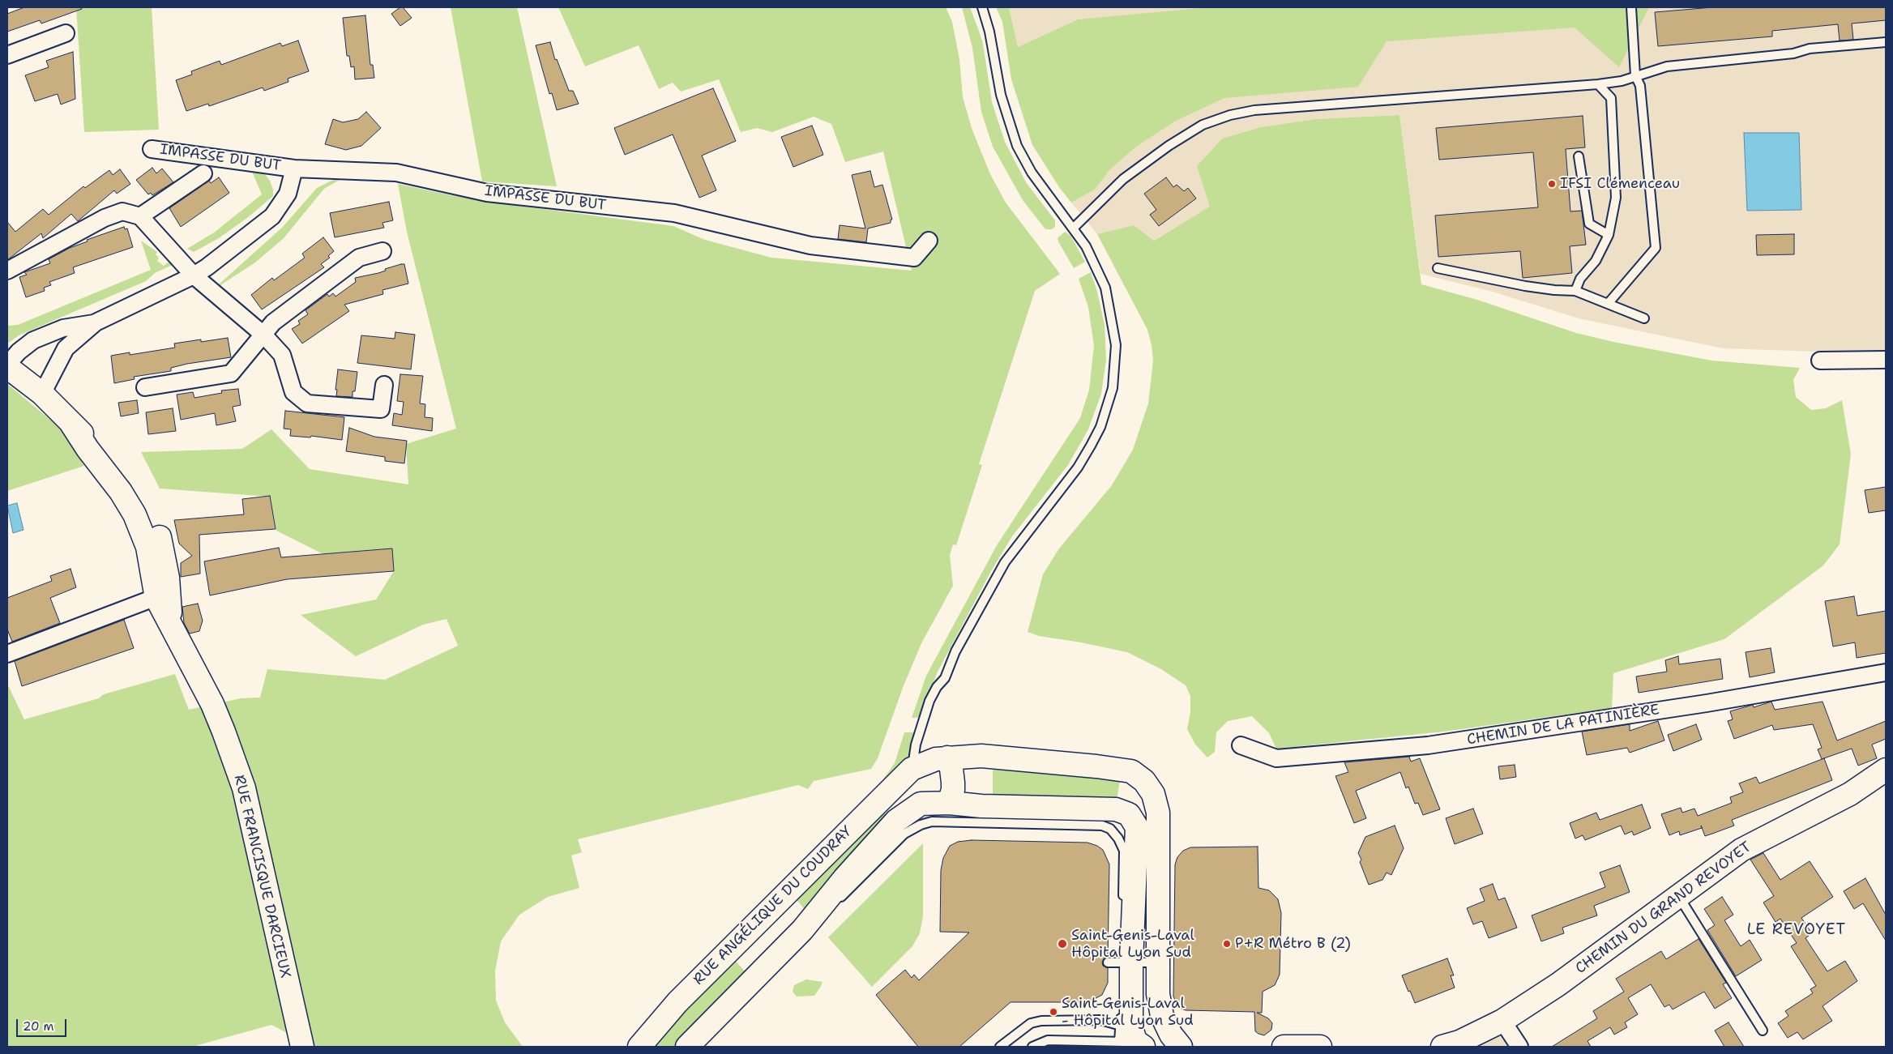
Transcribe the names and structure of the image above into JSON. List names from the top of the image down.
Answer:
{
  "streets": {
    "street": [
      "IMPASSE DU BUT",
      "CHEMIN DE LA PATINIÈRE",
      "RUE FRANCISQUE DARCIEUX",
      "RUE ANGÉLIQUE DU COUDRAY",
      "CHEMIN DU GRAND REVOYET"
    ]
  },
  "districts": ["LE REVOYET"],
  "places": [
    "IFSI Clémenceau",
    "Saint-Genis-Laval Hôpital Lyon Sud",
    "P+R Métro B (2)",
    "Saint-Genis-Laval - Hôpital Lyon Sud"
  ],
  "scale_bar": "20 m"
}
